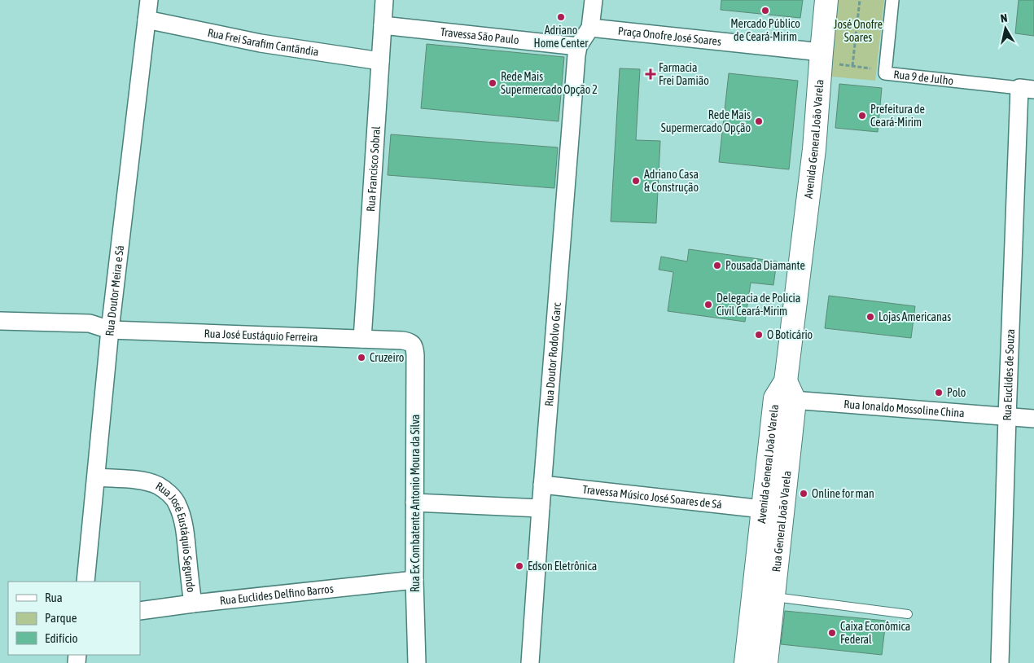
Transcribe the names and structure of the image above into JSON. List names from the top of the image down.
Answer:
{
  "streets": {
    "main road": ["Avenida General João Varela", "Rua General João Varela"],
    "street": [
      "Travessa São Paulo",
      "Praça Onofre José Soares",
      "Rua Frei Sarafim Cantãndia",
      "Rua 9 de Julho",
      "Rua Francisco Sobral",
      "Rua Doutor Meira e Sá",
      "Rua José Eustáquio Ferreira",
      "Rua Doutor Rodolvo Garc",
      "Rua Euclides de Souza",
      "Rua Ionaldo Mossoline China",
      "Travessa Músico José Soares de Sá",
      "Rua Ex Combatente Antonio Moura da Silva",
      "Rua José Eustáquio Segundo",
      "Rua Euclides Delfino Barros"
    ]
  },
  "crossings": [
    ["Travessa São Paulo", "Rua Francisco Sobral"],
    ["Travessa São Paulo", "Rua Doutor Rodolvo Garc"],
    ["Praça Onofre José Soares", "Avenida General João Varela"],
    ["Rua Frei Sarafim Cantãndia", "Rua Francisco Sobral"],
    ["Rua Frei Sarafim Cantãndia", "Rua Doutor Meira e Sá"],
    ["Rua 9 de Julho", "Rua Euclides de Souza"],
    ["Avenida General João Varela", "Rua Ionaldo Mossoline China"],
    ["Avenida General João Varela", "Travessa Músico José Soares de Sá"],
    ["Avenida General João Varela", "Rua General João Varela"],
    ["Rua Francisco Sobral", "Rua José Eustáquio Ferreira"],
    ["Rua Doutor Meira e Sá", "Rua José Eustáquio Ferreira"],
    ["Rua Doutor Meira e Sá", "Rua José Eustáquio Segundo"],
    ["Rua José Eustáquio Ferreira", "Rua Ex Combatente Antonio Moura da Silva"],
    ["Rua Doutor Rodolvo Garc", "Travessa Músico José Soares de Sá"],
    ["Rua Euclides de Souza", "Rua Ionaldo Mossoline China"],
    ["Rua Ionaldo Mossoline China", "Rua General João Varela"],
    ["Rua Ex Combatente Antonio Moura da Silva", "Rua Euclides Delfino Barros"],
    ["Rua José Eustáquio Segundo", "Rua Euclides Delfino Barros"]
  ],
  "parks": ["José Onofre Soares"],
  "places": {
    "other": [
      "Mercado Público de Ceará-Mirim",
      "Adriano Home Center",
      "Rede Mais Supermercado Opção 2",
      "Prefeitura de Ceará-Mirim",
      "Rede Mais Supermercado Opção",
      "Adriano Casa & Construção",
      "Pousada Diamante",
      "Delegacia de Policia Civil Ceará-Mirim",
      "Lojas Americanas",
      "O Boticário",
      "Cruzeiro",
      "Polo",
      "Online for man",
      "Edson Eletrônica",
      "Caixa Econômica Federal"
    ],
    "health": ["Farmacia Frei Damião"]
  },
  "legend": ["Rua", "Parque", "Edifício"],
  "north": "top"
}
